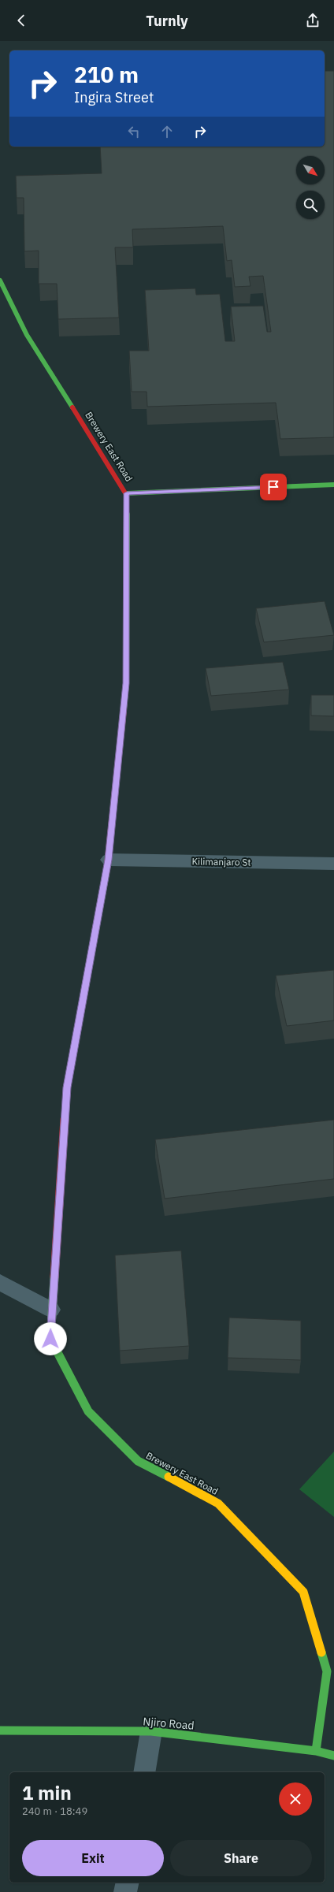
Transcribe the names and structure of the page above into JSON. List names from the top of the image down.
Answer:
{
  "streets": {
    "street": ["Brewery East Road", "Kilimanjaro St", "Njiro Road"]
  },
  "crossings": [
    ["Brewery East Road", "Kilimanjaro St"],
    ["Brewery East Road", "Njiro Road"]
  ],
  "north": "bottom right",
  "page": {
    "header": "Turnly",
    "turn": ["210 m", "Ingira Street"],
    "heading": ["1 min", "240 m · 18:49"],
    "buttons": ["Exit", "Share"]
  }
}
